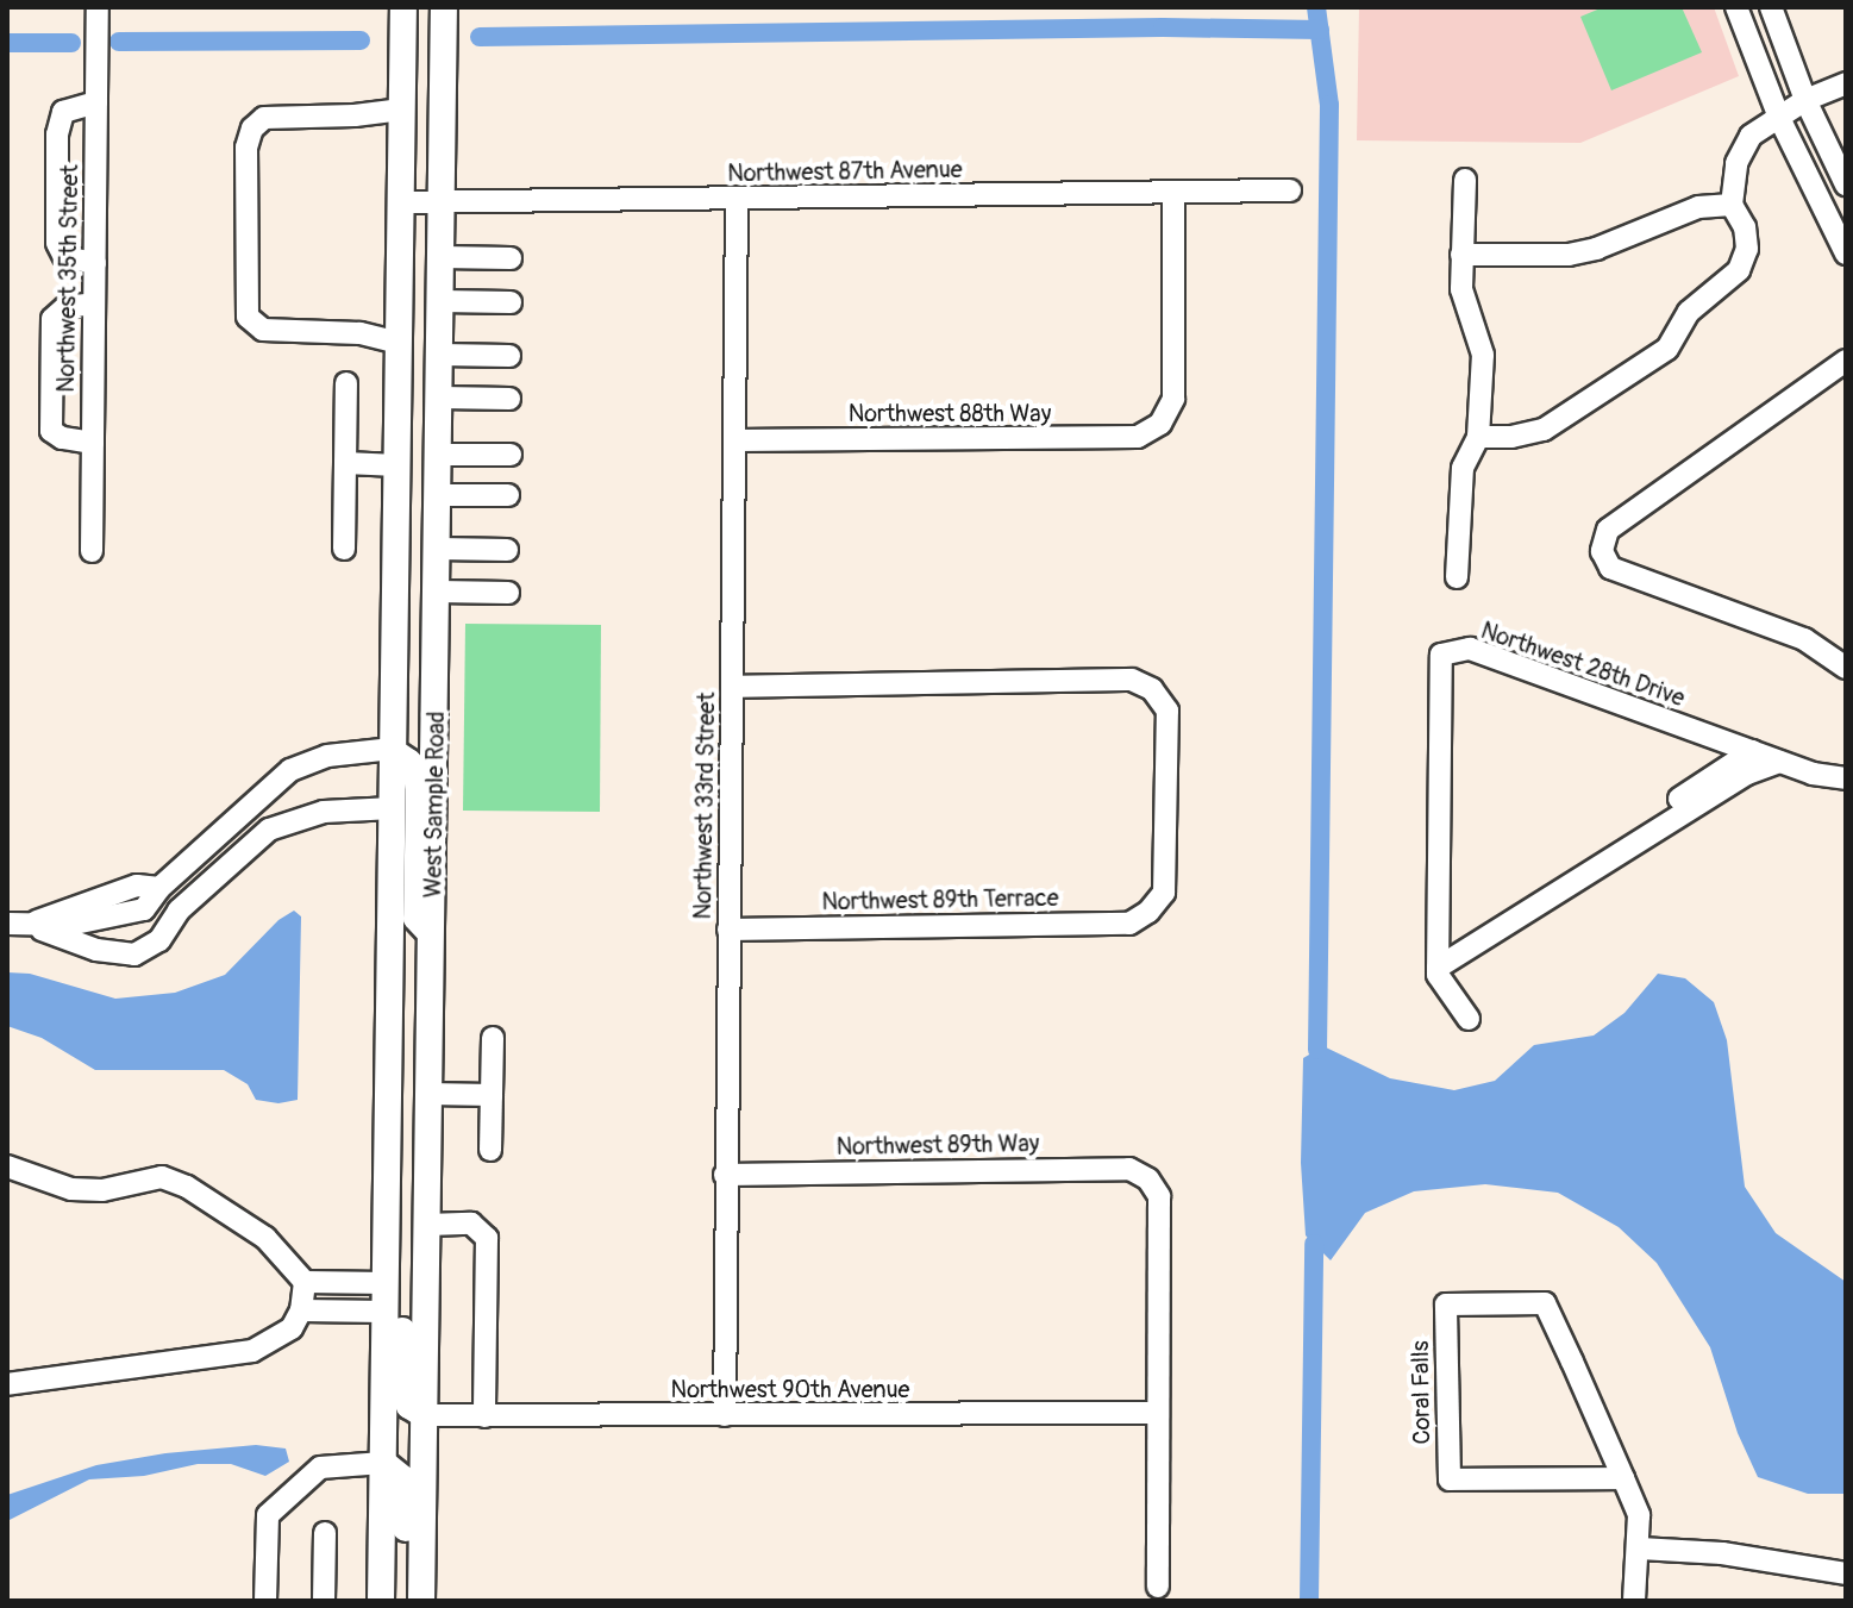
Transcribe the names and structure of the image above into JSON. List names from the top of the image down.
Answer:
{
  "streets": {
    "main road": ["West Sample Road"],
    "street": [
      "Northwest 87th Avenue",
      "Northwest 35th Street",
      "Northwest 88th Way",
      "Northwest 28th Drive",
      "Northwest 33rd Street",
      "Northwest 89th Terrace",
      "Northwest 89th Way",
      "Northwest 90th Avenue",
      "Coral Falls"
    ]
  },
  "crossings": [
    ["Northwest 87th Avenue", "Northwest 88th Way"],
    ["Northwest 87th Avenue", "West Sample Road"],
    ["Northwest 87th Avenue", "Northwest 33rd Street"],
    ["Northwest 88th Way", "Northwest 33rd Street"],
    ["West Sample Road", "Northwest 90th Avenue"],
    ["Northwest 33rd Street", "Northwest 89th Terrace"],
    ["Northwest 33rd Street", "Northwest 89th Way"],
    ["Northwest 33rd Street", "Northwest 90th Avenue"],
    ["Northwest 89th Way", "Northwest 90th Avenue"]
  ]
}
